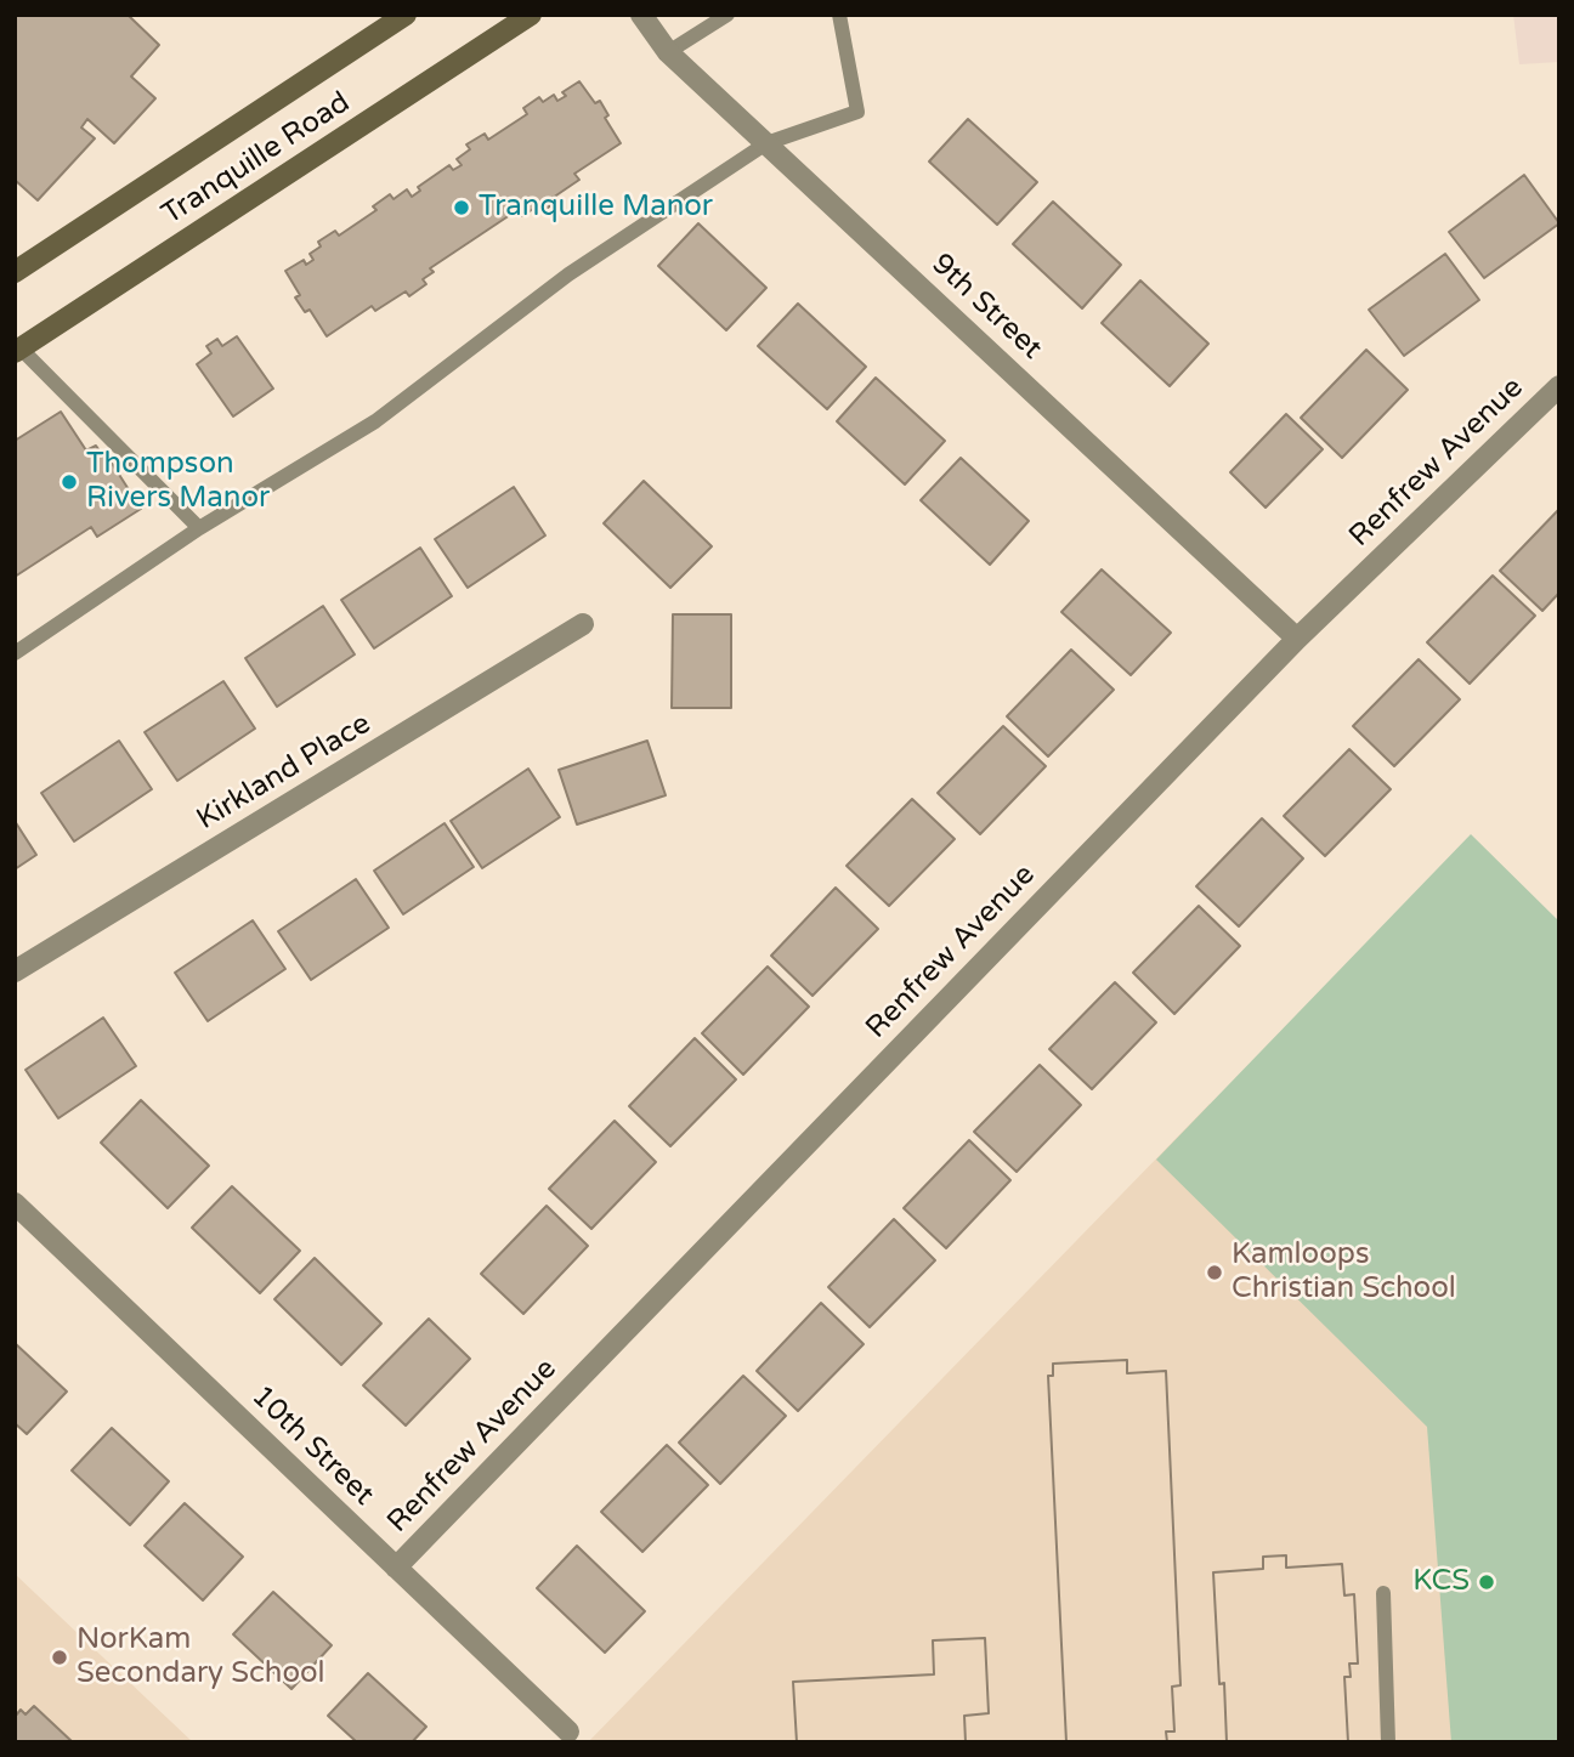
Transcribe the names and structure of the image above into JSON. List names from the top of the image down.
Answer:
{
  "streets": {
    "main road": ["Tranquille Road"],
    "street": [
      "9th Street",
      "Renfrew Avenue",
      "Kirkland Place",
      "10th Street"
    ]
  },
  "crossings": [
    ["9th Street", "Renfrew Avenue"],
    ["Renfrew Avenue", "10th Street"]
  ],
  "places": [
    "Tranquille Manor",
    "Thompson Rivers Manor",
    "Kamloops Christian School",
    "KCS",
    "NorKam Secondary School"
  ]
}
